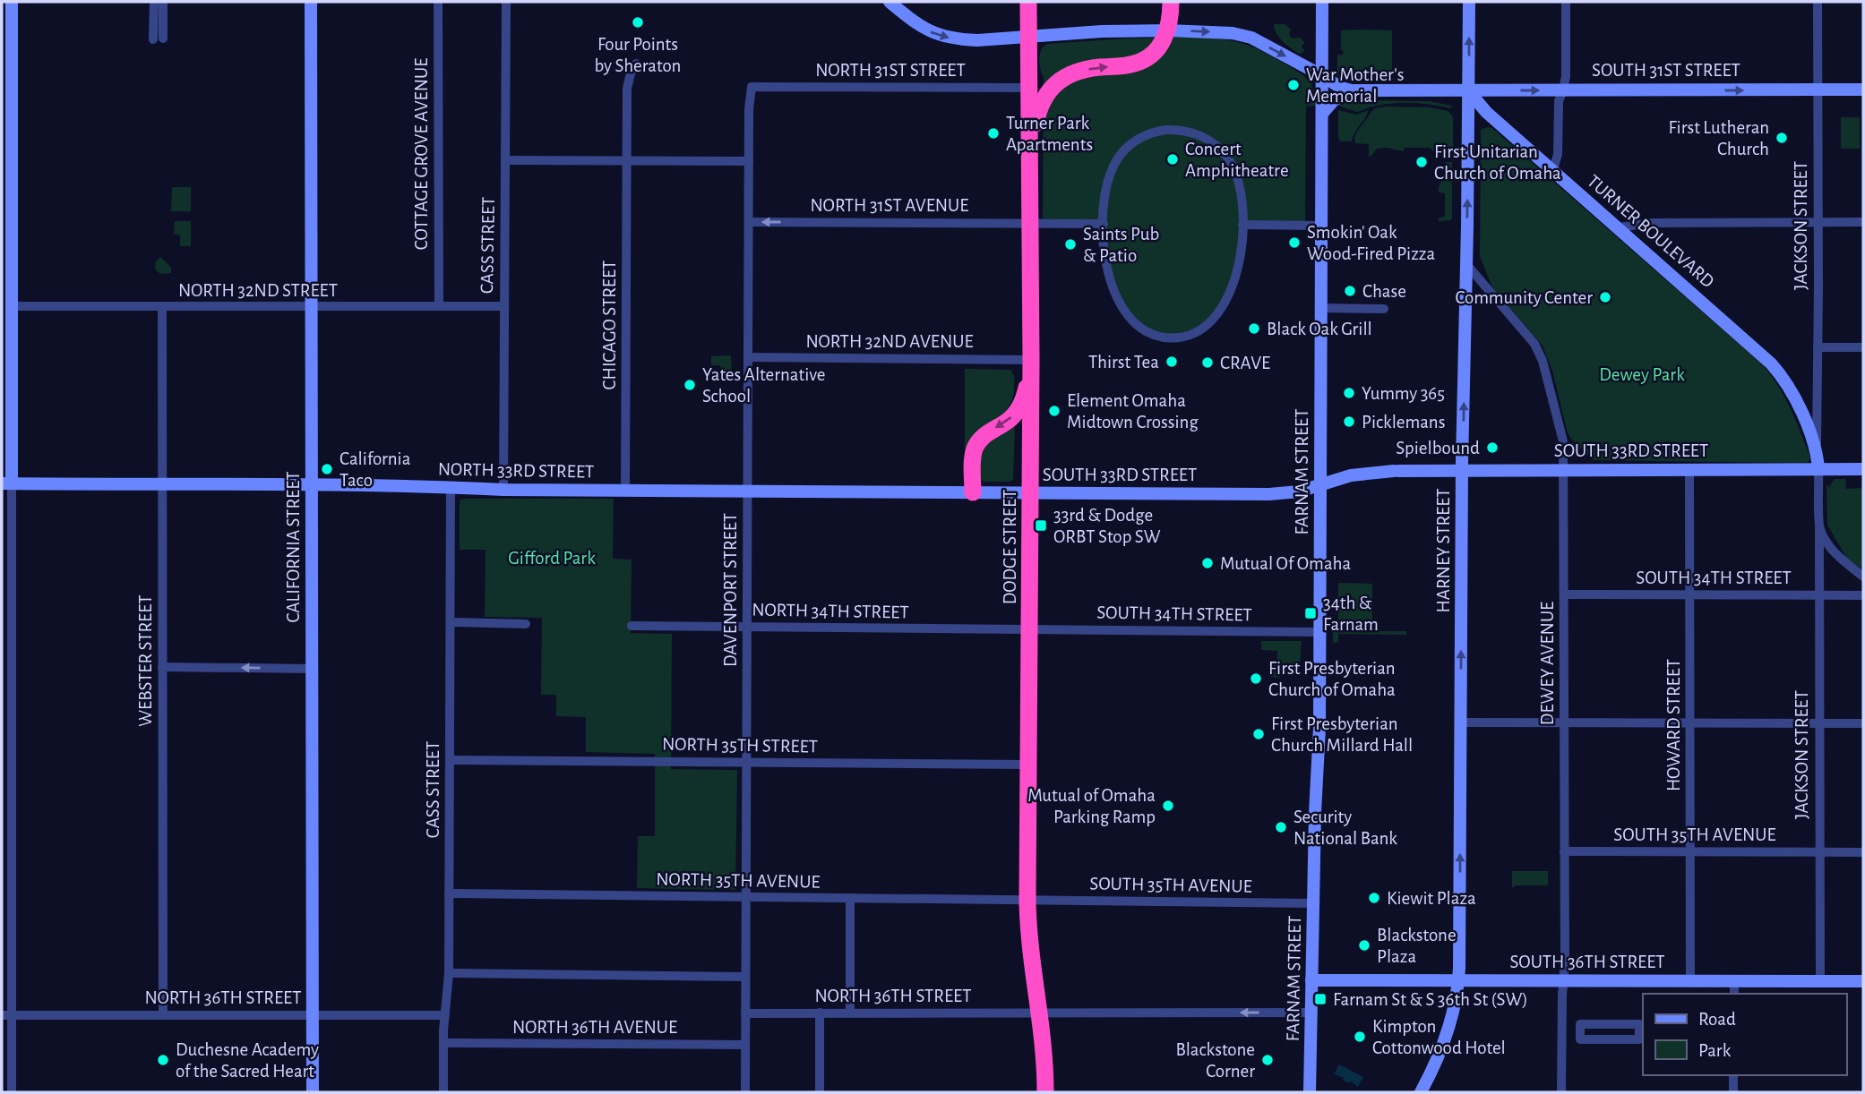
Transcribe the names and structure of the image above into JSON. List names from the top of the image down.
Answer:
{
  "streets": {
    "highway": ["DODGE STREET"],
    "street": [
      "NORTH 31ST STREET",
      "SOUTH 31ST STREET",
      "COTTAGE GROVE AVENUE",
      "NORTH 31ST AVENUE",
      "JACKSON STREET",
      "TURNER BOULEVARD",
      "CASS STREET",
      "NORTH 32ND STREET",
      "CHICAGO STREET",
      "NORTH 32ND AVENUE",
      "SOUTH 33RD STREET",
      "NORTH 33RD STREET",
      "FARNAM STREET",
      "CALIFORNIA STREET",
      "HARNEY STREET",
      "SOUTH 34TH STREET",
      "DAVENPORT STREET",
      "NORTH 34TH STREET",
      "WEBSTER STREET",
      "DEWEY AVENUE",
      "HOWARD STREET",
      "NORTH 35TH STREET",
      "SOUTH 35TH AVENUE",
      "NORTH 35TH AVENUE",
      "SOUTH 36TH STREET",
      "NORTH 36TH STREET",
      "NORTH 36TH AVENUE"
    ]
  },
  "crossings": [
    ["NORTH 31ST STREET", "DODGE STREET"],
    ["NORTH 31ST STREET", "DAVENPORT STREET"],
    ["SOUTH 31ST STREET", "JACKSON STREET"],
    ["SOUTH 31ST STREET", "TURNER BOULEVARD"],
    ["SOUTH 31ST STREET", "HARNEY STREET"],
    ["COTTAGE GROVE AVENUE", "NORTH 32ND STREET"],
    ["NORTH 31ST AVENUE", "DODGE STREET"],
    ["NORTH 31ST AVENUE", "DAVENPORT STREET"],
    ["JACKSON STREET", "TURNER BOULEVARD"],
    ["JACKSON STREET", "SOUTH 34TH STREET"],
    ["JACKSON STREET", "SOUTH 35TH AVENUE"],
    ["JACKSON STREET", "SOUTH 36TH STREET"],
    ["TURNER BOULEVARD", "SOUTH 33RD STREET"],
    ["TURNER BOULEVARD", "HARNEY STREET"],
    ["CASS STREET", "NORTH 32ND STREET"],
    ["CASS STREET", "NORTH 33RD STREET"],
    ["CASS STREET", "NORTH 35TH STREET"],
    ["CASS STREET", "NORTH 35TH AVENUE"],
    ["CASS STREET", "NORTH 36TH STREET"],
    ["CASS STREET", "NORTH 36TH AVENUE"],
    ["NORTH 32ND STREET", "CALIFORNIA STREET"],
    ["NORTH 32ND STREET", "WEBSTER STREET"],
    ["CHICAGO STREET", "NORTH 33RD STREET"],
    ["NORTH 32ND AVENUE", "DODGE STREET"],
    ["NORTH 32ND AVENUE", "DAVENPORT STREET"],
    ["SOUTH 33RD STREET", "NORTH 33RD STREET"],
    ["SOUTH 33RD STREET", "FARNAM STREET"],
    ["SOUTH 33RD STREET", "DODGE STREET"],
    ["SOUTH 33RD STREET", "HARNEY STREET"],
    ["SOUTH 33RD STREET", "DEWEY AVENUE"],
    ["SOUTH 33RD STREET", "HOWARD STREET"],
    ["NORTH 33RD STREET", "CALIFORNIA STREET"],
    ["NORTH 33RD STREET", "DODGE STREET"],
    ["NORTH 33RD STREET", "DAVENPORT STREET"],
    ["NORTH 33RD STREET", "WEBSTER STREET"],
    ["FARNAM STREET", "SOUTH 34TH STREET"],
    ["FARNAM STREET", "SOUTH 35TH AVENUE"],
    ["FARNAM STREET", "SOUTH 36TH STREET"],
    ["CALIFORNIA STREET", "NORTH 36TH STREET"],
    ["DODGE STREET", "SOUTH 34TH STREET"],
    ["DODGE STREET", "NORTH 34TH STREET"],
    ["DODGE STREET", "NORTH 35TH STREET"],
    ["DODGE STREET", "SOUTH 35TH AVENUE"],
    ["DODGE STREET", "NORTH 35TH AVENUE"],
    ["DODGE STREET", "NORTH 36TH STREET"],
    ["HARNEY STREET", "DEWEY AVENUE"],
    ["HARNEY STREET", "SOUTH 36TH STREET"],
    ["SOUTH 34TH STREET", "NORTH 34TH STREET"],
    ["SOUTH 34TH STREET", "DEWEY AVENUE"],
    ["SOUTH 34TH STREET", "HOWARD STREET"],
    ["DAVENPORT STREET", "NORTH 34TH STREET"],
    ["DAVENPORT STREET", "NORTH 35TH STREET"],
    ["DAVENPORT STREET", "NORTH 35TH AVENUE"],
    ["DAVENPORT STREET", "NORTH 36TH STREET"],
    ["DAVENPORT STREET", "NORTH 36TH AVENUE"],
    ["WEBSTER STREET", "NORTH 36TH STREET"],
    ["DEWEY AVENUE", "SOUTH 35TH AVENUE"],
    ["DEWEY AVENUE", "SOUTH 36TH STREET"],
    ["HOWARD STREET", "SOUTH 35TH AVENUE"],
    ["HOWARD STREET", "SOUTH 36TH STREET"],
    ["SOUTH 35TH AVENUE", "NORTH 35TH AVENUE"]
  ],
  "one_way": ["SOUTH 31ST STREET", "NORTH 31ST AVENUE", "HARNEY STREET"],
  "parks": ["Dewey Park", "Gifford Park"],
  "places": {
    "other": [
      "Four Points by Sheraton",
      "War Mother's Memorial",
      "Turner Park Apartments",
      "First Lutheran Church",
      "Concert Amphitheatre",
      "First Unitarian Church of Omaha",
      "Smokin' Oak Wood-Fired Pizza",
      "Saints Pub & Patio",
      "Chase",
      "Community Center",
      "Black Oak Grill",
      "Thirst Tea",
      "CRAVE",
      "Yates Alternative School",
      "Yummy 365",
      "Element Omaha Midtown Crossing",
      "Picklemans",
      "Spielbound",
      "California Taco",
      "Mutual Of Omaha",
      "First Presbyterian Church of Omaha",
      "First Presbyterian Church Millard Hall",
      "Mutual of Omaha Parking Ramp",
      "Security National Bank",
      "Kiewit Plaza",
      "Blackstone Plaza",
      "Kimpton Cottonwood Hotel",
      "Duchesne Academy of the Sacred Heart",
      "Blackstone Corner"
    ],
    "transit": ["33rd & Dodge ORBT Stop SW", "34th & Farnam", "Farnam St & S 36th St (SW)"]
  },
  "legend": ["Road", "Park"]
}
